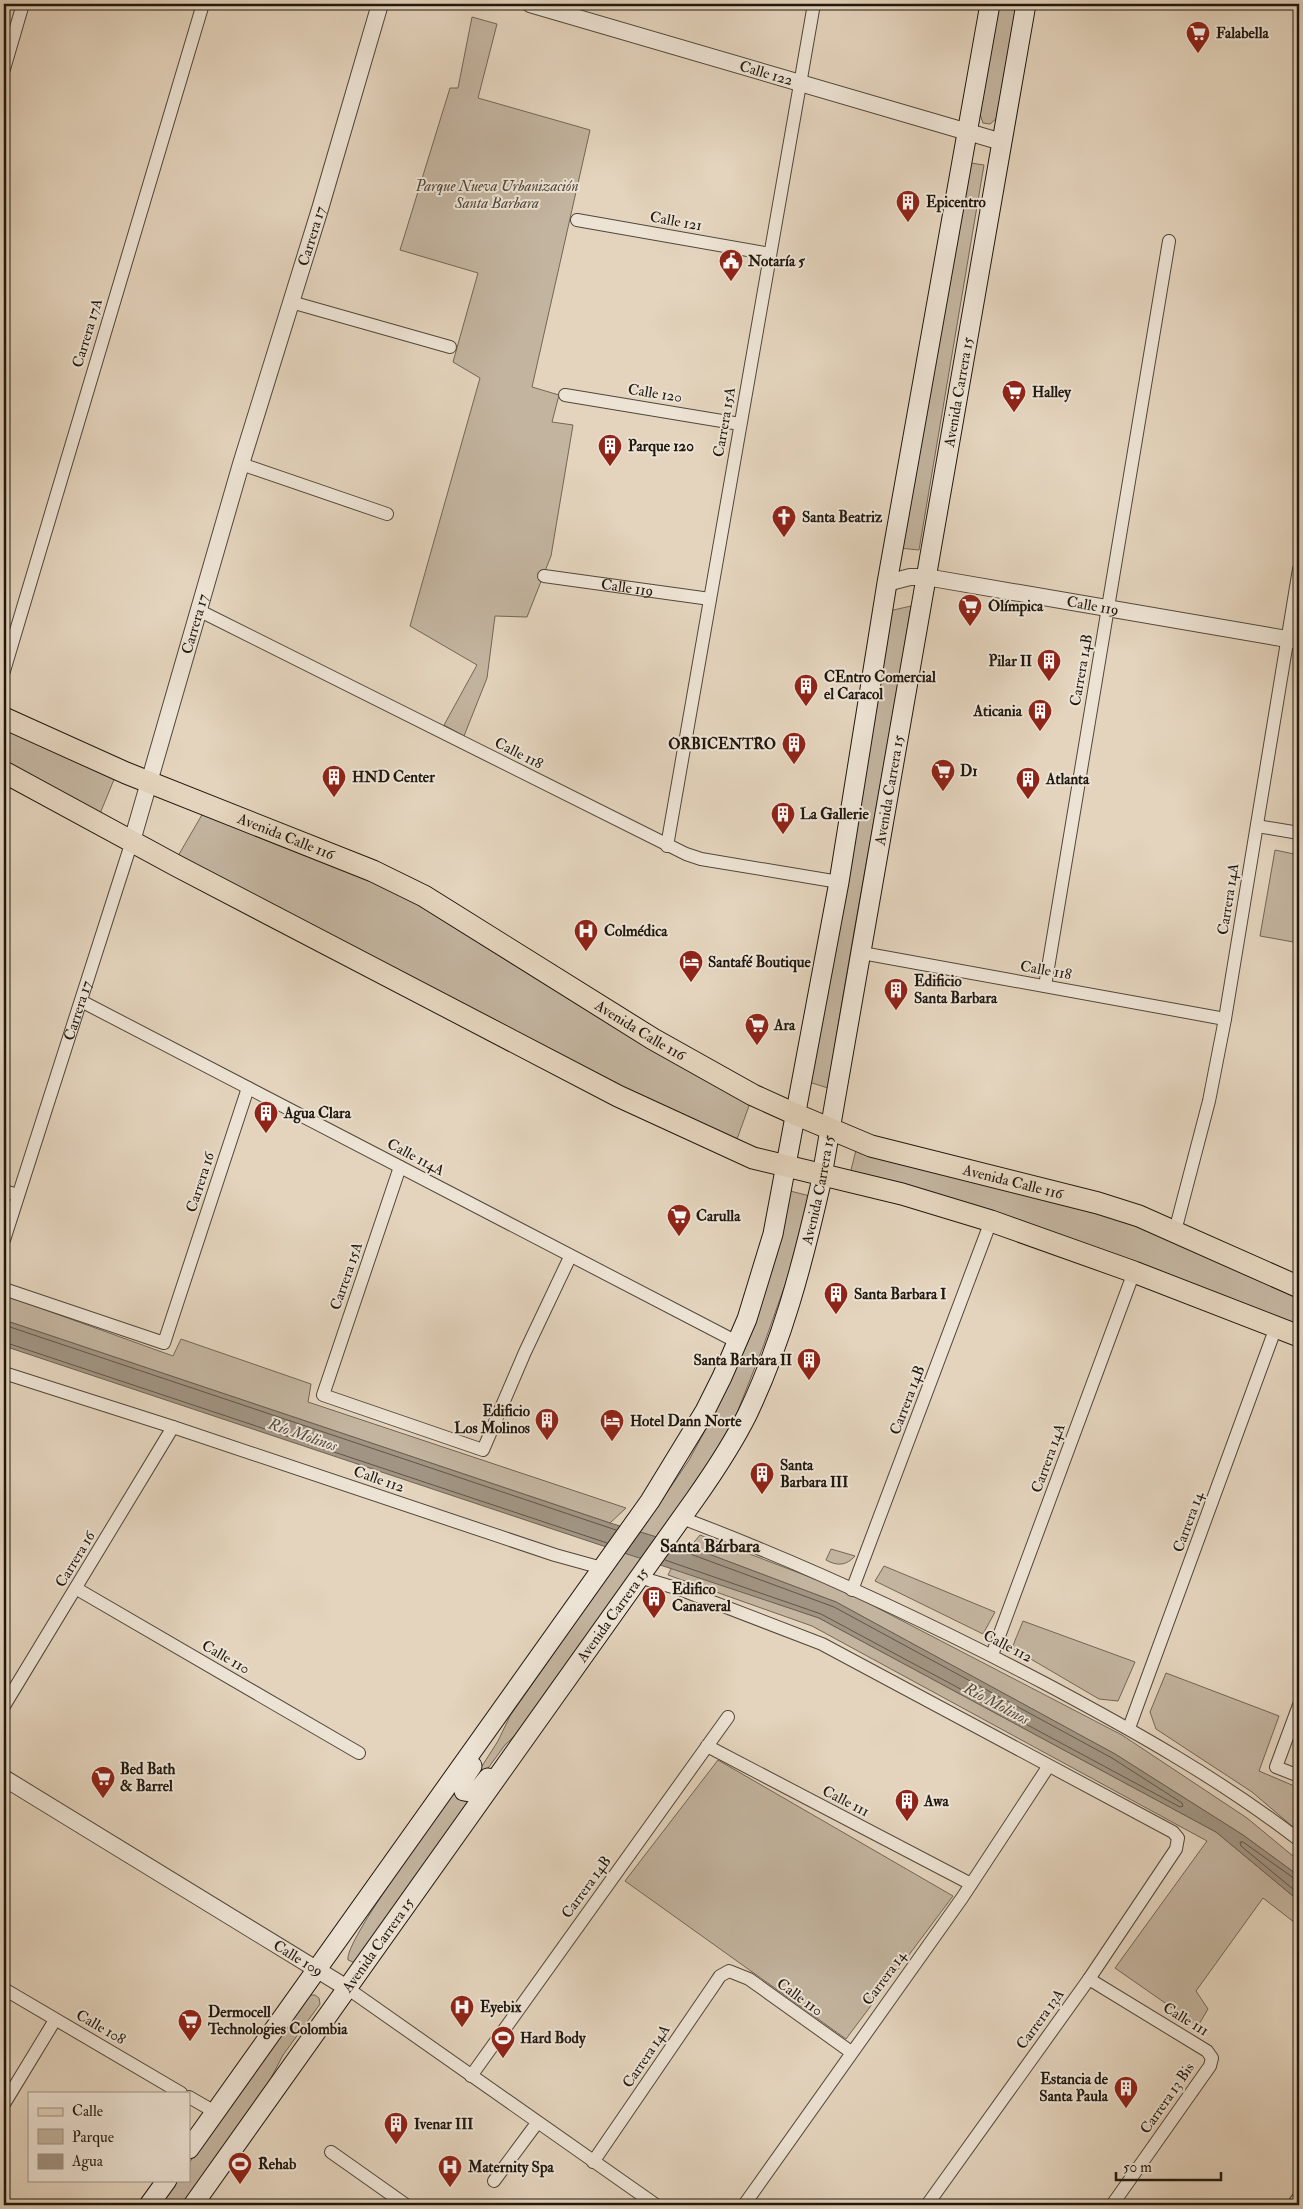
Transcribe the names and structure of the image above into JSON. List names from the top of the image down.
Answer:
{
  "streets": {
    "main road": ["Avenida Carrera 15", "Avenida Calle 116"],
    "street": [
      "Calle 122",
      "Calle 121",
      "Carrera 17",
      "Carrera 17A",
      "Calle 120",
      "Carrera 15A",
      "Calle 119",
      "Carrera 14B",
      "Calle 118",
      "Carrera 14A",
      "Calle 114A",
      "Carrera 16",
      "Calle 112",
      "Carrera 14",
      "Calle 110",
      "Calle 111",
      "Calle 109",
      "Carrera 13A",
      "Calle 108",
      "Carrera 13 Bis"
    ]
  },
  "crossings": [
    ["Calle 122", "Avenida Carrera 15"],
    ["Calle 122", "Carrera 15A"],
    ["Calle 121", "Carrera 15A"],
    ["Carrera 17", "Calle 118"],
    ["Carrera 17", "Avenida Calle 116"],
    ["Carrera 17", "Calle 114A"],
    ["Avenida Carrera 15", "Calle 119"],
    ["Avenida Carrera 15", "Calle 118"],
    ["Avenida Carrera 15", "Avenida Calle 116"],
    ["Avenida Carrera 15", "Calle 112"],
    ["Avenida Carrera 15", "Calle 109"],
    ["Calle 120", "Carrera 15A"],
    ["Carrera 15A", "Calle 119"],
    ["Carrera 15A", "Calle 118"],
    ["Carrera 15A", "Calle 114A"],
    ["Calle 119", "Carrera 14B"],
    ["Calle 119", "Carrera 14A"],
    ["Carrera 14B", "Calle 118"],
    ["Carrera 14B", "Calle 112"],
    ["Carrera 14B", "Calle 111"],
    ["Carrera 14B", "Calle 109"],
    ["Calle 118", "Carrera 14A"],
    ["Avenida Calle 116", "Carrera 14A"],
    ["Carrera 14A", "Calle 112"],
    ["Carrera 14A", "Calle 110"],
    ["Carrera 14A", "Calle 109"],
    ["Calle 114A", "Carrera 16"],
    ["Carrera 16", "Calle 112"],
    ["Carrera 16", "Calle 110"],
    ["Calle 112", "Carrera 14"],
    ["Carrera 14", "Calle 110"],
    ["Carrera 14", "Calle 111"],
    ["Carrera 14", "Carrera 13A"],
    ["Calle 111", "Carrera 13A"],
    ["Calle 111", "Carrera 13 Bis"]
  ],
  "districts": ["Santa Bárbara"],
  "water": ["Río Molinos"],
  "parks": ["Parque Nueva Urbanización Santa Barbara"],
  "places": {
    "supermarket": [
      "Falabella",
      "Halley",
      "Olímpica",
      "D1",
      "Ara",
      "Carulla",
      "Bed Bath & Barrel",
      "Dermocell Technologies Colombia"
    ],
    "building": [
      "Epicentro",
      "Parque 120",
      "Pilar II",
      "CEntro Comercial el Caracol",
      "Aticania",
      "ORBICENTRO",
      "HND Center",
      "Atlanta",
      "La Gallerie",
      "Edificio Santa Barbara",
      "Agua Clara",
      "Santa Barbara I",
      "Santa Barbara II",
      "Edificio Los Molinos",
      "Santa Barbara III",
      "Edifico Canaveral",
      "Awa",
      "Estancia de Santa Paula",
      "Ivenar III"
    ],
    "public building": ["Notaría 5"],
    "church": ["Santa Beatriz"],
    "hospital": ["Colmédica", "Eyebix", "Maternity Spa"],
    "hotel": ["Santafé Boutique", "Hotel Dann Norte"],
    "sports": ["Hard Body", "Rehab"]
  },
  "legend": ["Calle", "Parque", "Agua"],
  "scale_bar": "50 m"
}
